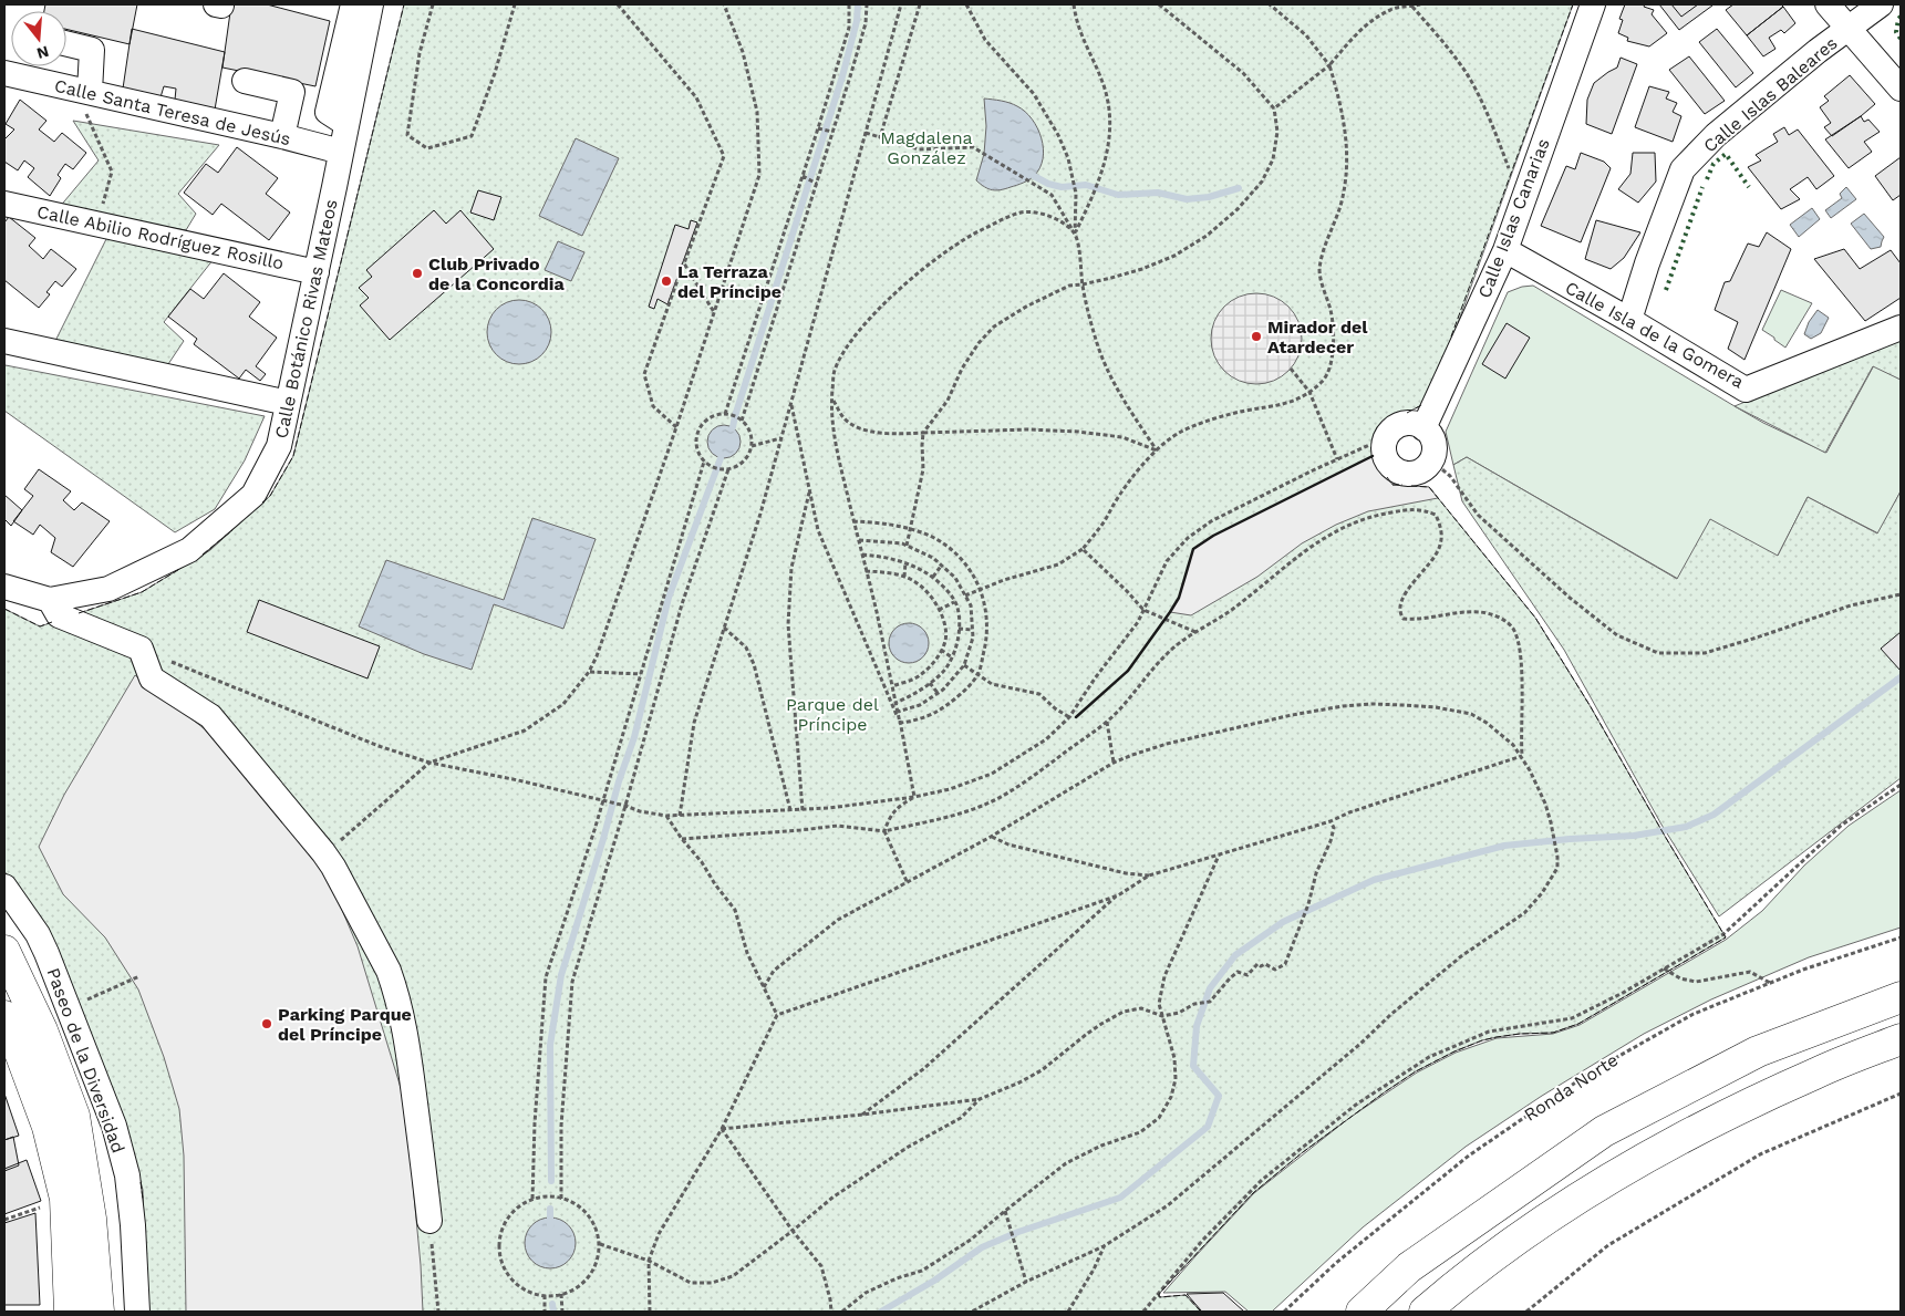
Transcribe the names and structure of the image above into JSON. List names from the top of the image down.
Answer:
{
  "streets": {
    "street": [
      "Calle Islas Baleares",
      "Calle Santa Teresa de Jesús",
      "Calle Islas Canarias",
      "Calle Abilio Rodríguez Rosillo",
      "Calle Botánico Rivas Mateos",
      "Calle Isla de la Gomera",
      "Paseo de la Diversidad"
    ],
    "path": ["Ronda Norte"]
  },
  "crossings": [
    ["Calle Islas Baleares", "Calle Isla de la Gomera"],
    ["Calle Santa Teresa de Jesús", "Calle Botánico Rivas Mateos"],
    ["Calle Islas Canarias", "Calle Isla de la Gomera"],
    ["Calle Abilio Rodríguez Rosillo", "Calle Botánico Rivas Mateos"]
  ],
  "parks": ["Magdalena González", "Parque del Príncipe"],
  "places": [
    "Club Privado de la Concordia",
    "La Terraza del Príncipe",
    "Mirador del Atardecer",
    "Parking Parque del Príncipe"
  ],
  "north": "bottom"
}
